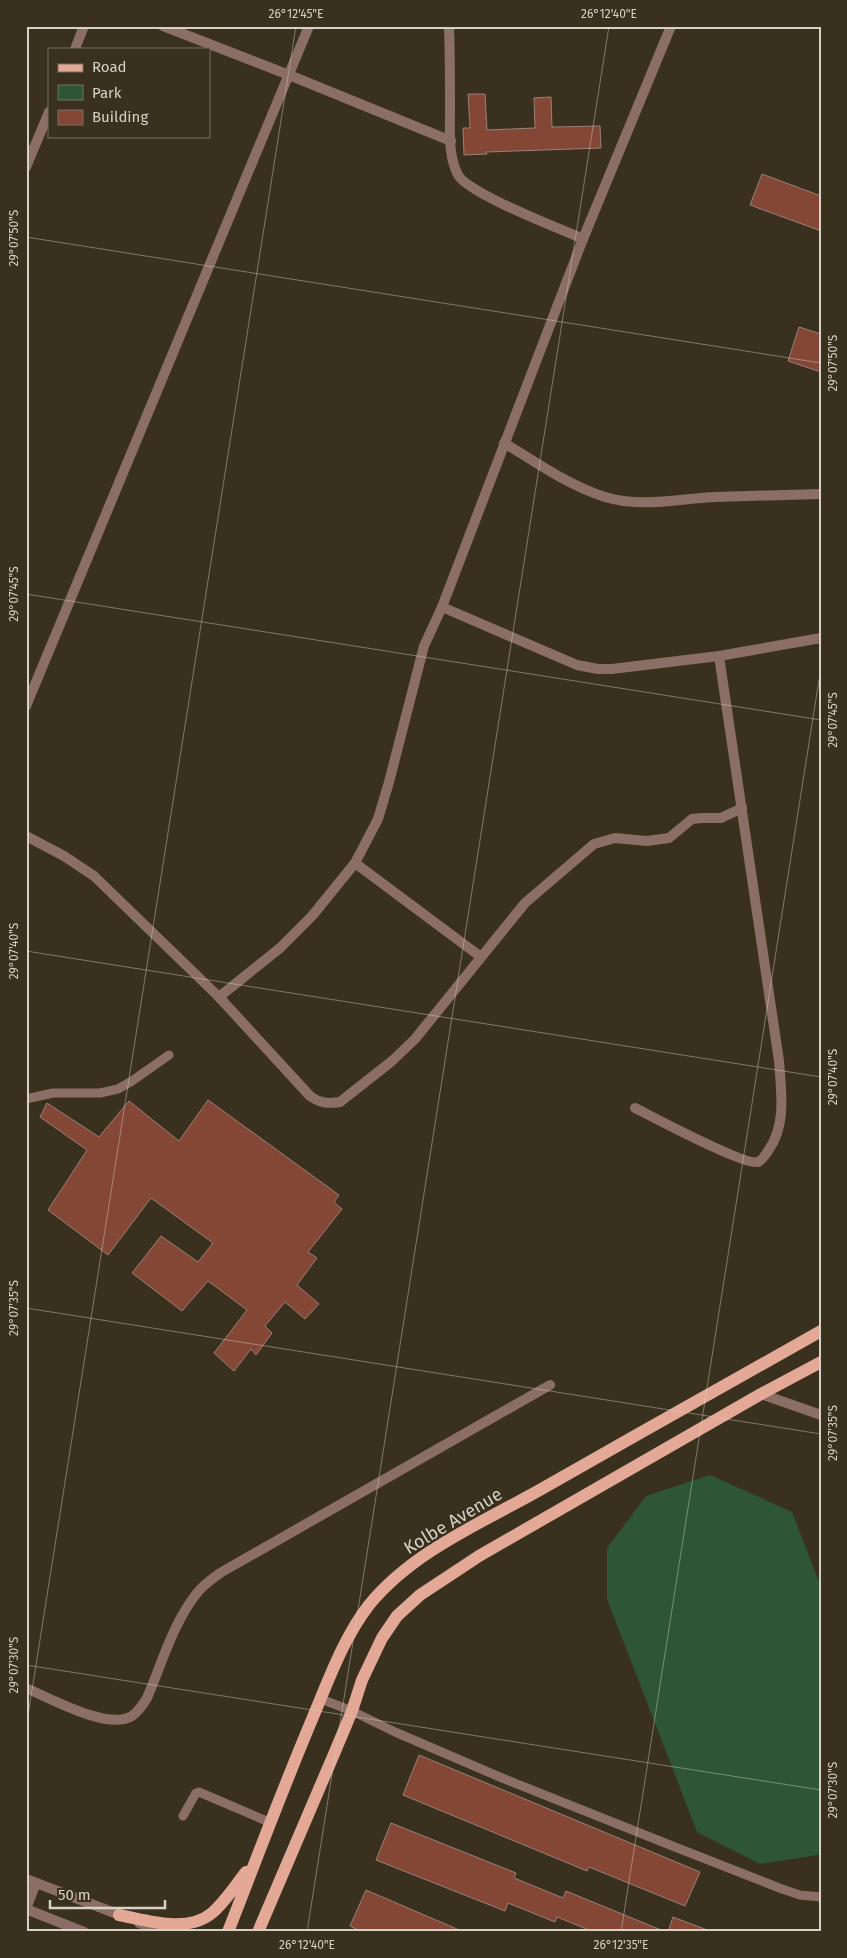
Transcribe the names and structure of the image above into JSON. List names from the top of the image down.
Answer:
{
  "streets": {
    "main road": ["Kolbe Avenue"]
  },
  "legend": ["Road", "Park", "Building"],
  "scale_bar": "50 m",
  "coordinates": [
    "26°12'45\"E",
    "26°12'40\"E",
    "29°07'50\"S",
    "29°07'45\"S",
    "29°07'40\"S",
    "29°07'35\"S",
    "29°07'30\"S",
    "26°12'35\"E"
  ]
}
